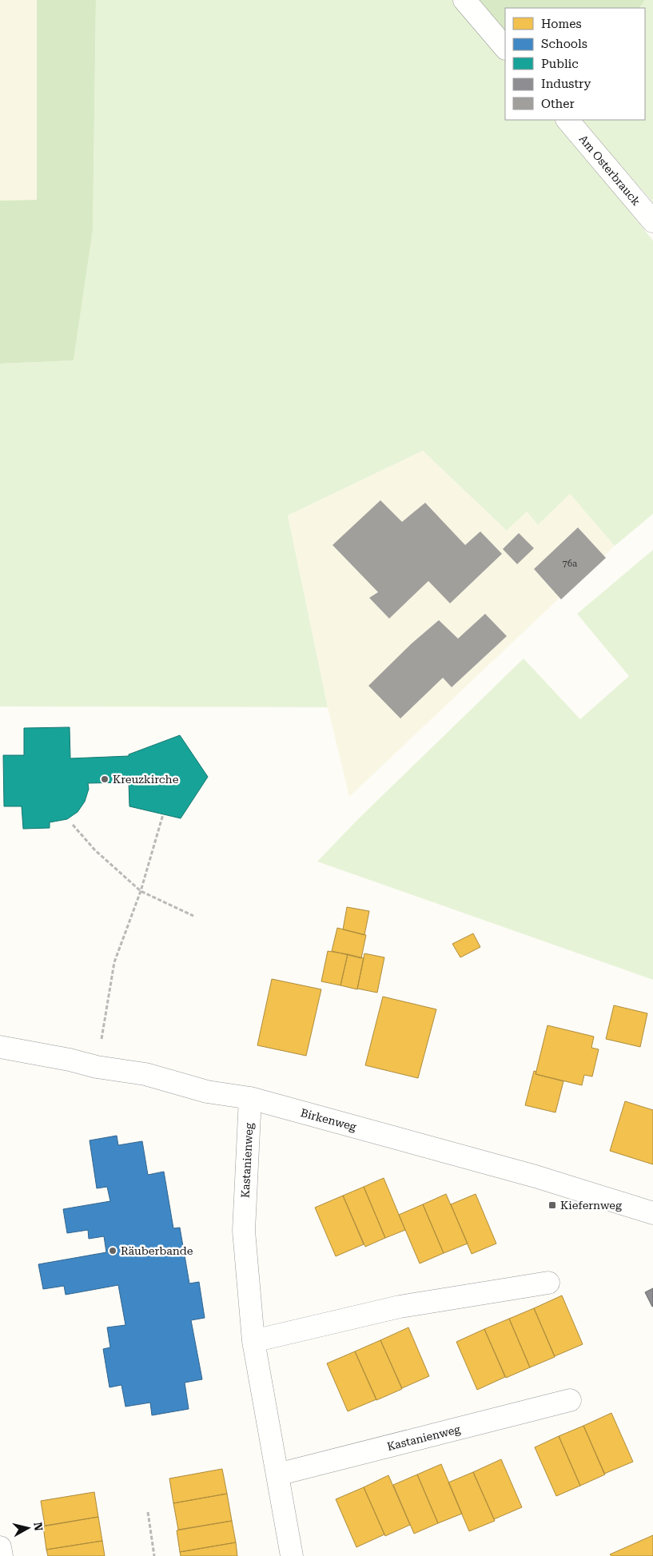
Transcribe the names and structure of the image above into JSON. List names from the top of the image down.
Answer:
{
  "streets": {
    "street": ["Am Osterbrauck", "Birkenweg", "Kastanienweg"]
  },
  "crossings": [
    ["Birkenweg", "Kastanienweg"]
  ],
  "places": {
    "other": ["Kreuzkirche", "Räuberbande"],
    "transit": ["Kiefernweg"]
  },
  "house_numbers": ["76a"],
  "legend": [
    "Homes",
    "Schools",
    "Public",
    "Industry",
    "Other"
  ],
  "north": "right"
}
